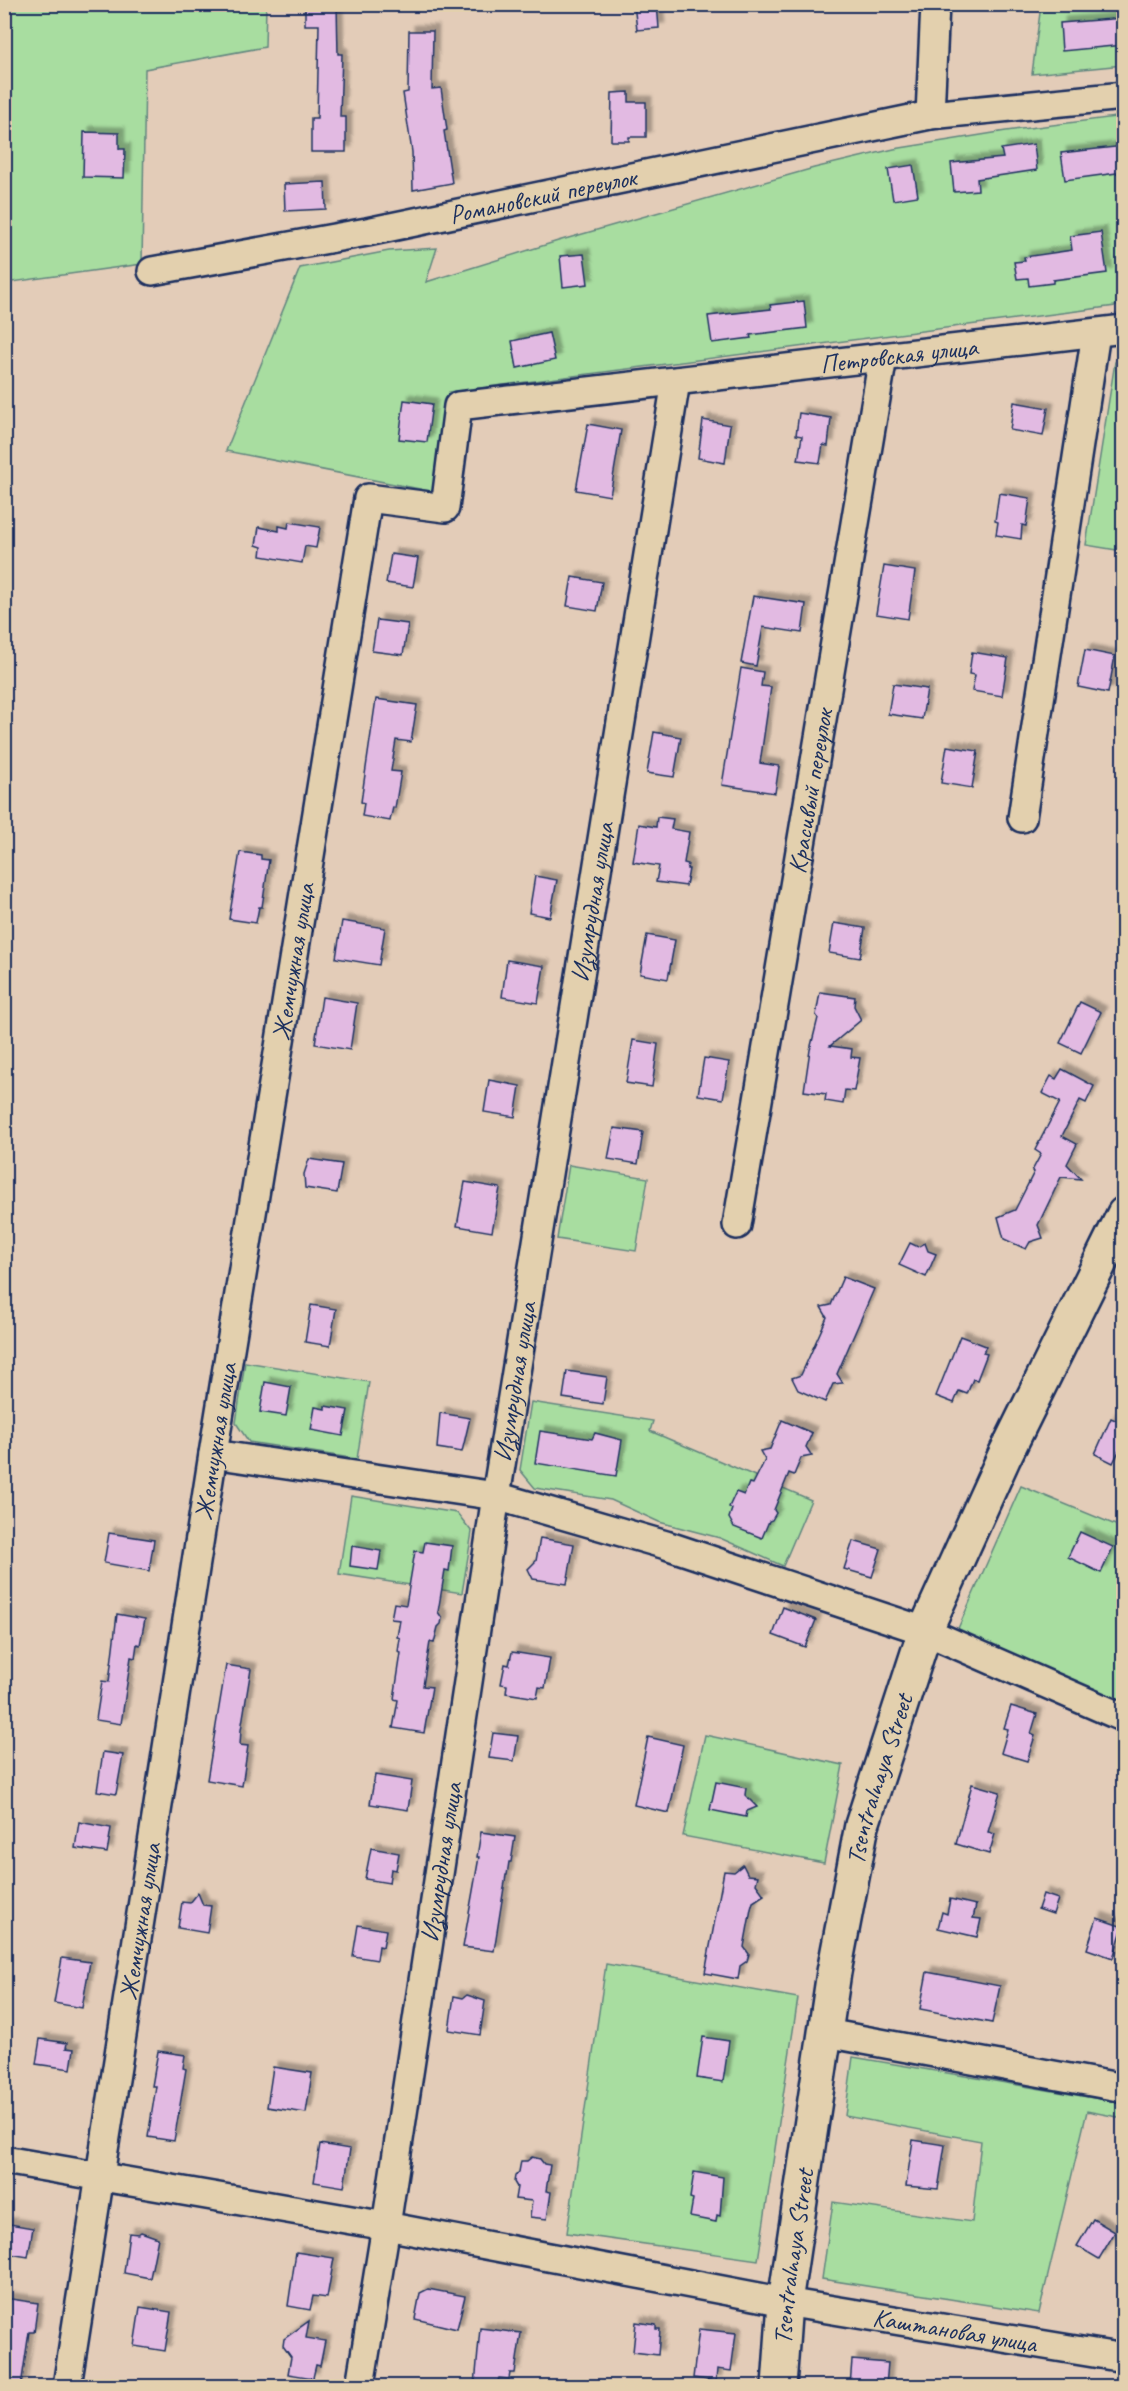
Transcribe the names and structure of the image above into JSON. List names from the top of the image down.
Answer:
{
  "streets": {
    "main road": ["Tsentralnaya Street"],
    "street": [
      "Романовский переулок",
      "Петровская улица",
      "Красивый переулок",
      "Изумрудная улица",
      "Жемчужная улица",
      "Каштановая улица"
    ]
  },
  "crossings": [
    ["Петровская улица", "Красивый переулок"],
    ["Петровская улица", "Изумрудная улица"],
    ["Петровская улица", "Жемчужная улица"],
    ["Изумрудная улица", "Каштановая улица"],
    ["Жемчужная улица", "Каштановая улица"],
    ["Tsentralnaya Street", "Каштановая улица"]
  ]
}
